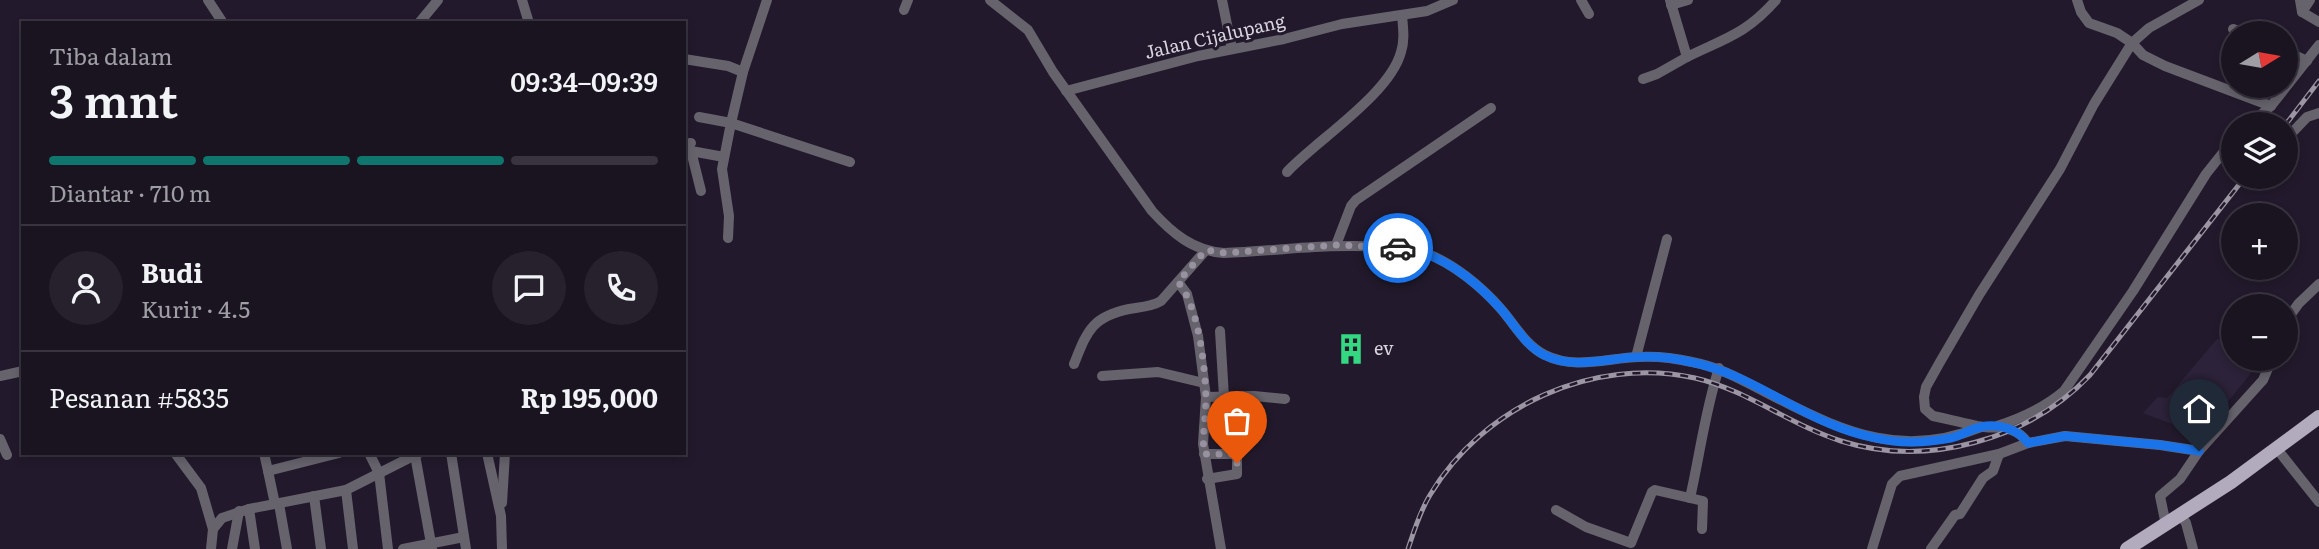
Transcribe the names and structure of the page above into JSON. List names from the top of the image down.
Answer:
{
  "streets": {
    "street": ["Jalan Cijalupang"]
  },
  "places": {
    "building": ["ev"]
  },
  "north": "right",
  "page": {
    "map_buttons": ["+", "−"],
    "heading": ["3 mnt", "Tiba dalam", "09:34–09:39"],
    "panel": [
      "Budi",
      "Kurir · 4.5",
      "Pesanan #5835",
      "Rp 195,000"
    ],
    "bar": "Diantar · 710 m"
  }
}
